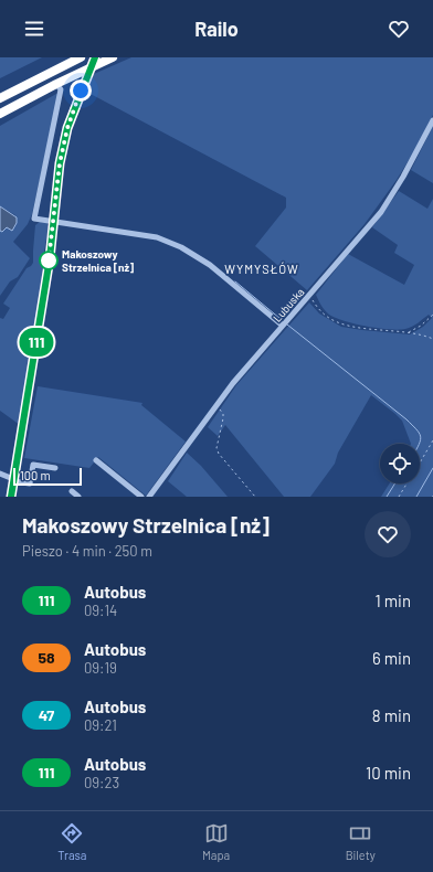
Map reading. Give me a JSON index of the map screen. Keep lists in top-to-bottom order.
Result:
{
  "streets": {
    "street": ["Lubuska"]
  },
  "districts": ["WYMYSŁÓW"],
  "places": ["Makoszowy Strzelnica [nż]"],
  "lines": ["bus line 111"],
  "scale_bar": "100 m",
  "page": {
    "header": "Railo",
    "on_map": "111",
    "scale": "100 m",
    "heading": ["Makoszowy Strzelnica [nż]", "Pieszo · 4 min · 250 m"],
    "list": [
      {
        "mark": "111",
        "name": "Autobus",
        "note": "09:14",
        "value": "1 min"
      },
      {
        "mark": "58",
        "name": "Autobus",
        "note": "09:19",
        "value": "6 min"
      },
      {
        "mark": "47",
        "name": "Autobus",
        "note": "09:21",
        "value": "8 min"
      },
      {
        "mark": "111",
        "name": "Autobus",
        "note": "09:23",
        "value": "10 min"
      }
    ],
    "tabs": ["Trasa", "Mapa", "Bilety"]
  }
}
